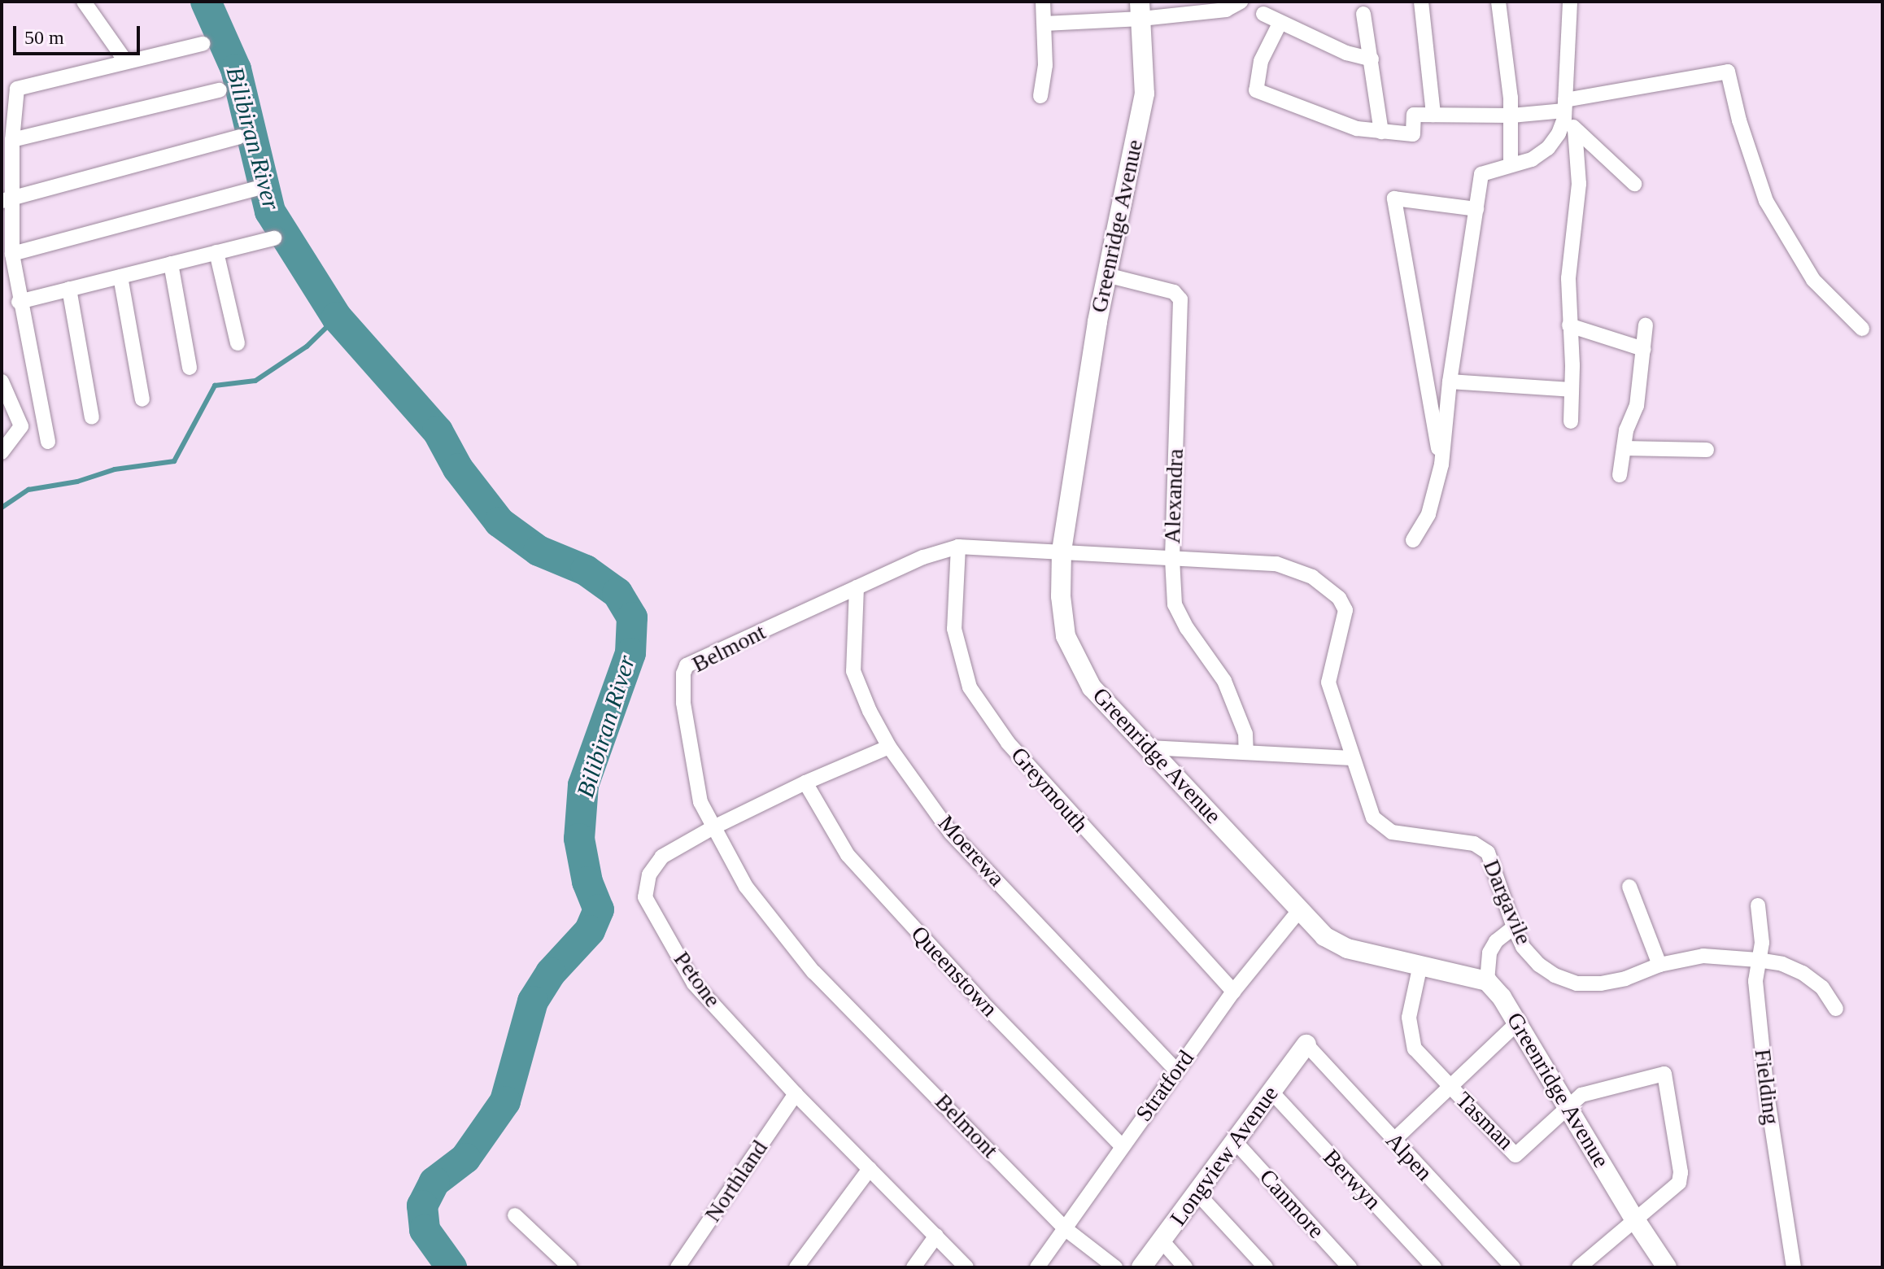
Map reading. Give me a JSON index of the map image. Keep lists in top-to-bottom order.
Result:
{
  "streets": {
    "street": [
      "Greenridge Avenue",
      "Alexandra",
      "Belmont",
      "Greymouth",
      "Moerewa",
      "Dargavile",
      "Queenstown",
      "Petone",
      "Stratford",
      "Fielding",
      "Tasman",
      "Longview Avenue",
      "Alpen",
      "Berwyn",
      "Northland",
      "Canmore"
    ]
  },
  "crossings": [
    ["Greenridge Avenue", "Alexandra"],
    ["Greenridge Avenue", "Belmont"],
    ["Greenridge Avenue", "Stratford"],
    ["Greenridge Avenue", "Tasman"],
    ["Alexandra", "Belmont"],
    ["Belmont", "Greymouth"],
    ["Belmont", "Moerewa"],
    ["Belmont", "Dargavile"],
    ["Belmont", "Petone"],
    ["Belmont", "Stratford"],
    ["Greymouth", "Stratford"],
    ["Moerewa", "Petone"],
    ["Moerewa", "Stratford"],
    ["Dargavile", "Fielding"],
    ["Queenstown", "Petone"],
    ["Queenstown", "Stratford"],
    ["Petone", "Northland"],
    ["Longview Avenue", "Alpen"],
    ["Longview Avenue", "Berwyn"],
    ["Longview Avenue", "Canmore"]
  ],
  "water": ["Bilibiran River"],
  "scale_bar": "50 m"
}
